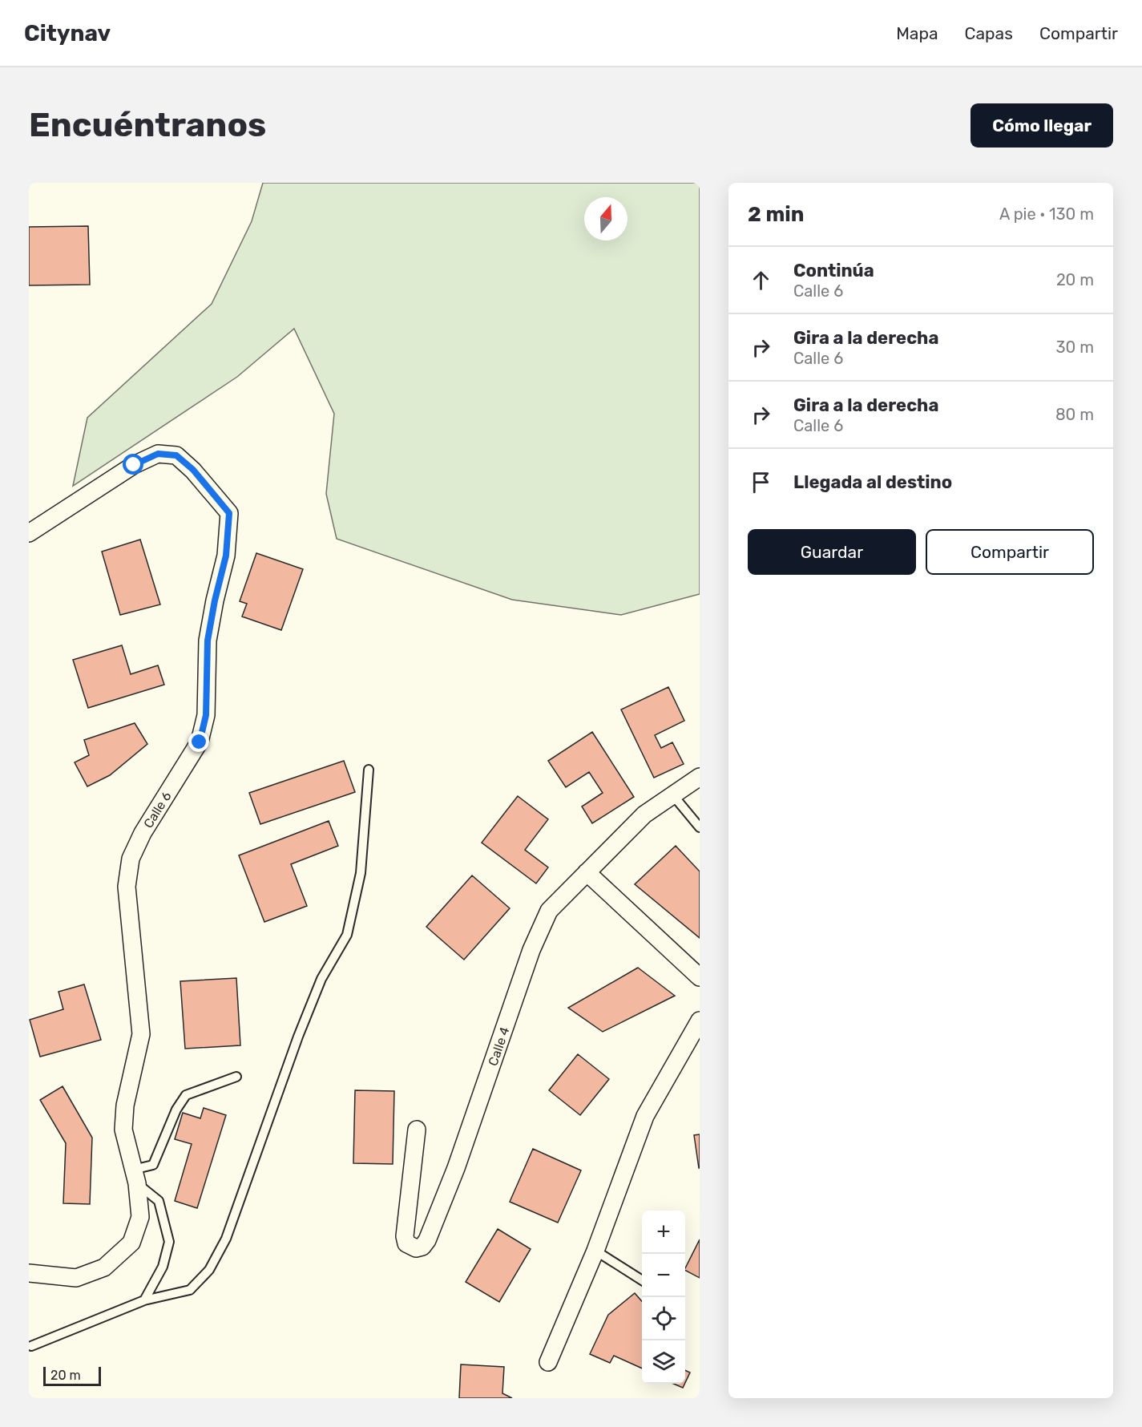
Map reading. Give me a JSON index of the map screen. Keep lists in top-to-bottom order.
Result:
{
  "streets": {
    "street": ["Calle 6", "Calle 4"]
  },
  "scale_bar": "20 m",
  "north": "top",
  "page": {
    "header": "Citynav",
    "nav": ["Mapa", "Capas", "Compartir"],
    "buttons": [
      "Cómo llegar",
      ["Guardar", "Compartir"]
    ],
    "title": "Encuéntranos",
    "heading": ["2 min", "A pie · 130 m"],
    "list": [
      ["Continúa", "Calle 6", "20 m"],
      ["Gira a la derecha", "Calle 6", "30 m"],
      ["Gira a la derecha", "Calle 6", "80 m"],
      "Llegada al destino"
    ],
    "map_buttons": ["+", "−"],
    "scale": "20 m"
  }
}
